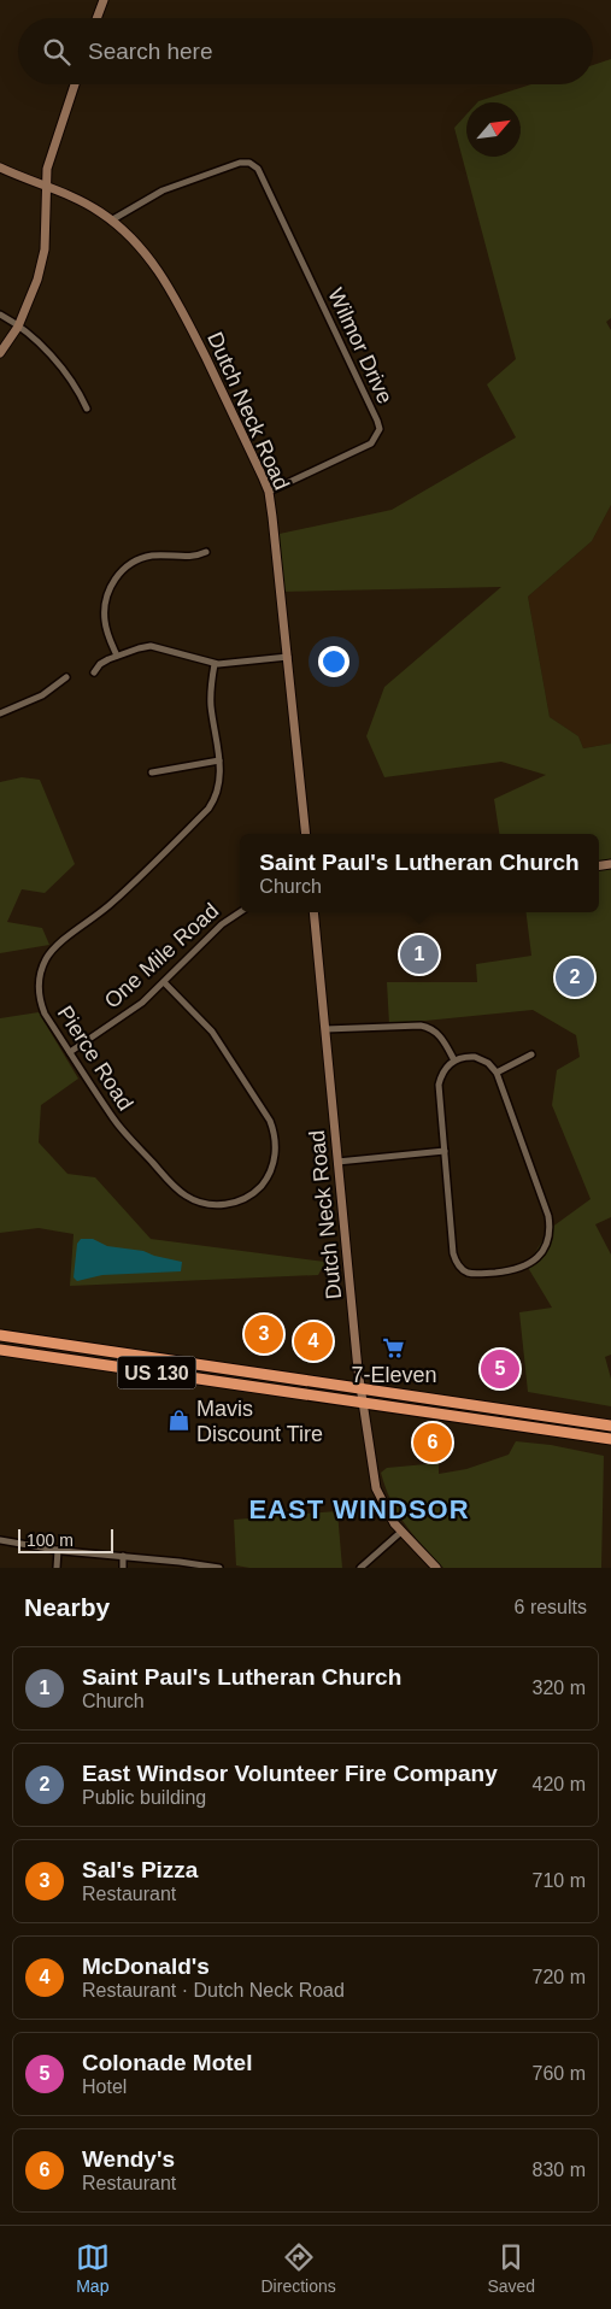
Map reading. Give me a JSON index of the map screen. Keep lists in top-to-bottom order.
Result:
{
  "streets": {
    "highway": ["US 130"],
    "street": [
      "Wilmor Drive",
      "Dutch Neck Road",
      "One Mile Road",
      "Pierce Road"
    ]
  },
  "crossings": [
    ["Wilmor Drive", "Dutch Neck Road"],
    ["Dutch Neck Road", "US 130"],
    ["One Mile Road", "Pierce Road"]
  ],
  "districts": ["EAST WINDSOR"],
  "places": {
    "supermarket": ["7-Eleven"],
    "shop": ["Mavis Discount Tire"]
  },
  "scale_bar": "100 m",
  "north": "top right",
  "page": {
    "search": "Search here",
    "popup": ["Saint Paul's Lutheran Church", "Church"],
    "pins": [
      "1",
      "2",
      "3",
      "4",
      "5",
      "6"
    ],
    "scale": "100 m",
    "heading": ["Nearby", "6 results"],
    "list": [
      {
        "mark": "1",
        "name": "Saint Paul's Lutheran Church",
        "note": "Church",
        "value": "320 m"
      },
      {
        "mark": "2",
        "name": "East Windsor Volunteer Fire Company",
        "note": "Public building",
        "value": "420 m"
      },
      {
        "mark": "3",
        "name": "Sal's Pizza",
        "note": "Restaurant",
        "value": "710 m"
      },
      {
        "mark": "4",
        "name": "McDonald's",
        "note": "Restaurant · Dutch Neck Road",
        "value": "720 m"
      },
      {
        "mark": "5",
        "name": "Colonade Motel",
        "note": "Hotel",
        "value": "760 m"
      },
      {
        "mark": "6",
        "name": "Wendy's",
        "note": "Restaurant",
        "value": "830 m"
      }
    ],
    "nav": ["Map", "Directions", "Saved"]
  }
}
